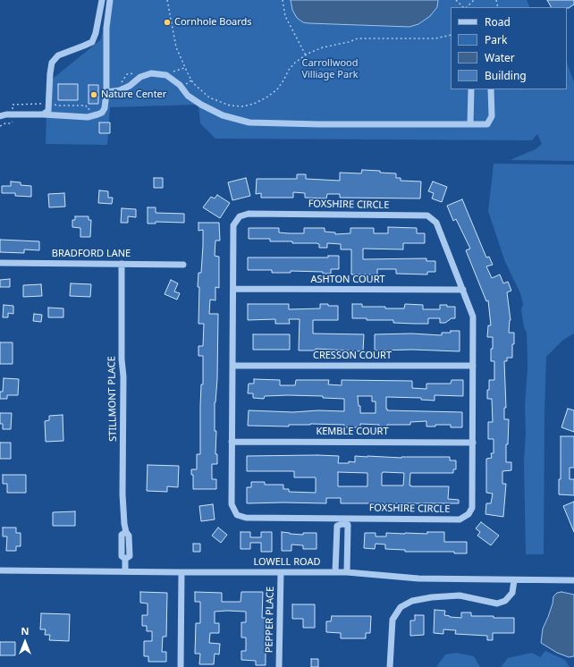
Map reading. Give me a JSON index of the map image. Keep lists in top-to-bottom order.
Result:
{
  "streets": {
    "street": [
      "FOXSHIRE CIRCLE",
      "BRADFORD LANE",
      "ASHTON COURT",
      "CRESSON COURT",
      "STILLMONT PLACE",
      "KEMBLE COURT",
      "LOWELL ROAD",
      "PEPPER PLACE"
    ]
  },
  "crossings": [
    ["FOXSHIRE CIRCLE", "ASHTON COURT"],
    ["FOXSHIRE CIRCLE", "CRESSON COURT"],
    ["FOXSHIRE CIRCLE", "KEMBLE COURT"],
    ["BRADFORD LANE", "STILLMONT PLACE"],
    ["LOWELL ROAD", "PEPPER PLACE"]
  ],
  "parks": ["Carrollwood Villiage Park"],
  "places": ["Cornhole Boards", "Nature Center"],
  "legend": [
    "Road",
    "Park",
    "Water",
    "Building"
  ],
  "north": "top"
}
